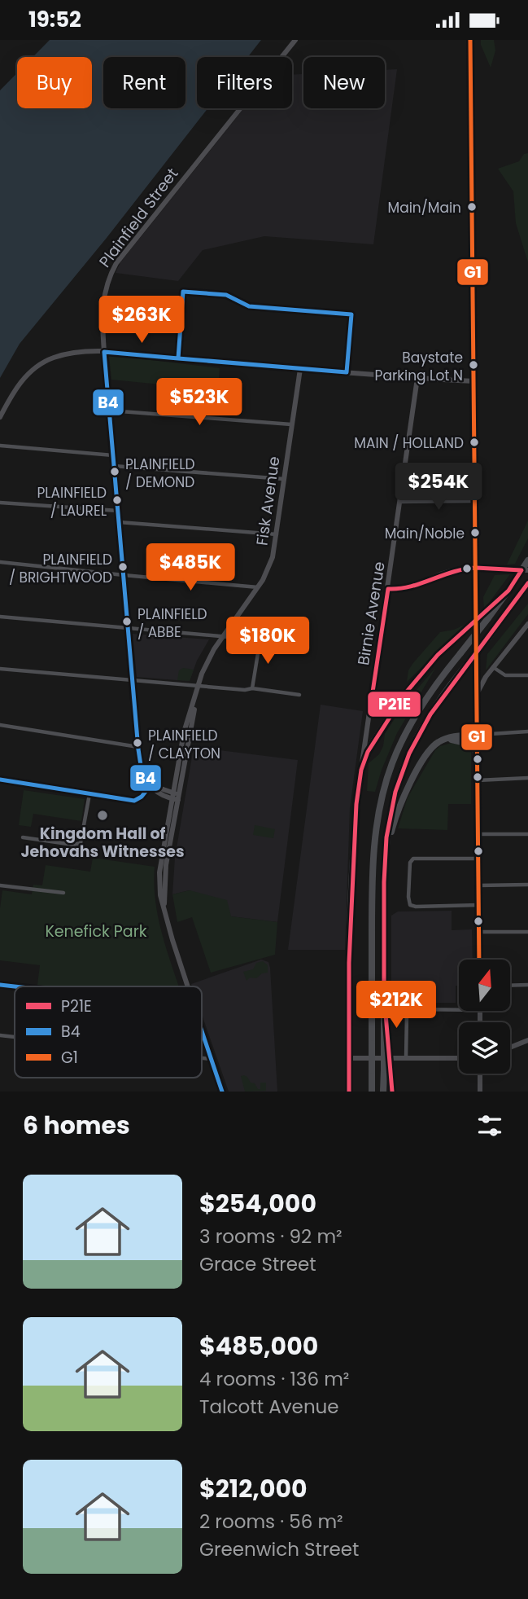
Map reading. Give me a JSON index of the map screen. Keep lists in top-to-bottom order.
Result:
{
  "streets": {
    "main road": ["Birnie Avenue"],
    "street": ["Plainfield Street", "Fisk Avenue"]
  },
  "parks": ["Kenefick Park"],
  "places": [
    "Main/Main",
    "Baystate Parking Lot N",
    "MAIN / HOLLAND",
    "PLAINFIELD / DEMOND",
    "PLAINFIELD / LAUREL",
    "Main/Noble",
    "PLAINFIELD / BRIGHTWOOD",
    "PLAINFIELD / ABBE",
    "PLAINFIELD / CLAYTON",
    "Kingdom Hall of Jehovahs Witnesses"
  ],
  "lines": ["transit line G1", "transit line B4", "transit line P21E"],
  "legend": ["P21E", "B4", "G1"],
  "north": "top",
  "page": {
    "status": "19:52",
    "chip": [
      "Buy",
      "Rent",
      "Filters",
      "New"
    ],
    "price": [
      "$263K",
      "$523K",
      "$254K",
      "$485K",
      "$180K",
      "$212K"
    ],
    "heading": "6 homes",
    "list": [
      {
        "name": "$254,000",
        "note": "3 rooms · 92 m² · Grace Street"
      },
      {
        "name": "$485,000",
        "note": "4 rooms · 136 m² · Talcott Avenue"
      },
      {
        "name": "$212,000",
        "note": "2 rooms · 56 m² · Greenwich Street"
      }
    ]
  }
}
